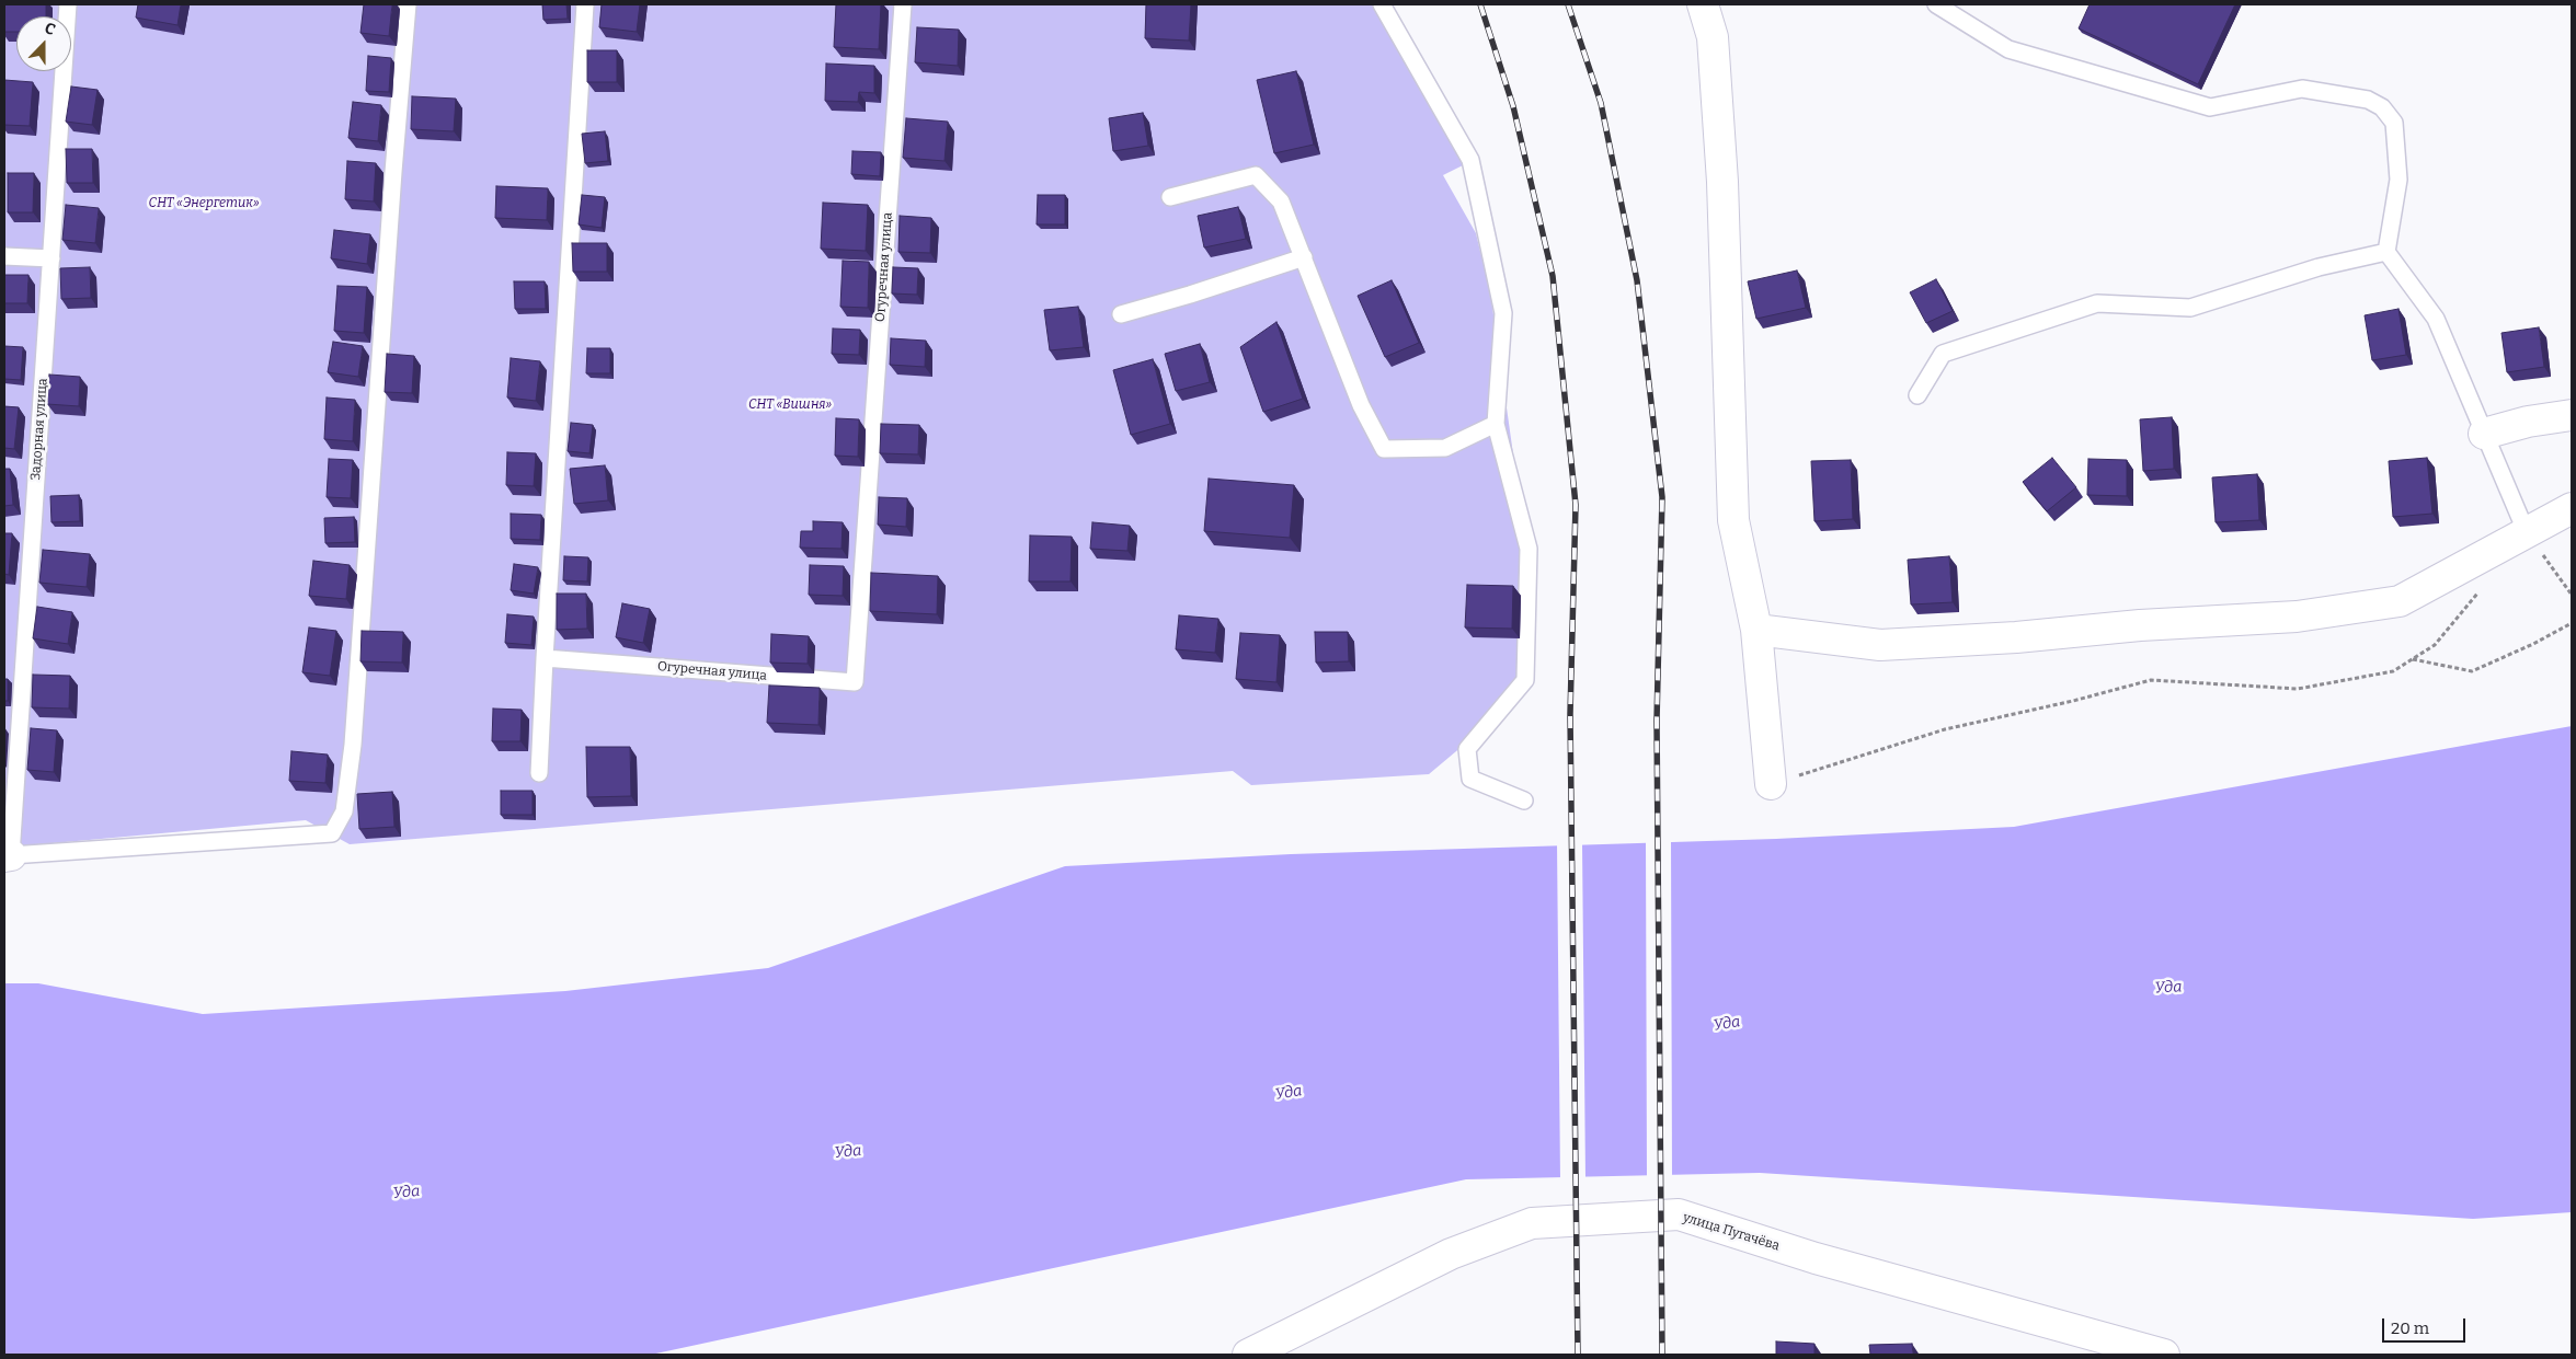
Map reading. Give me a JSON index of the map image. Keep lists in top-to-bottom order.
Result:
{
  "streets": {
    "street": ["улица Пугачёва"],
    "lane": ["Огуречная улица", "Задорная улица"]
  },
  "water": ["Уда"],
  "parks": ["СНТ «Энергетик»", "СНТ «Вишня»"],
  "scale_bar": "20 m",
  "north": "top"
}
